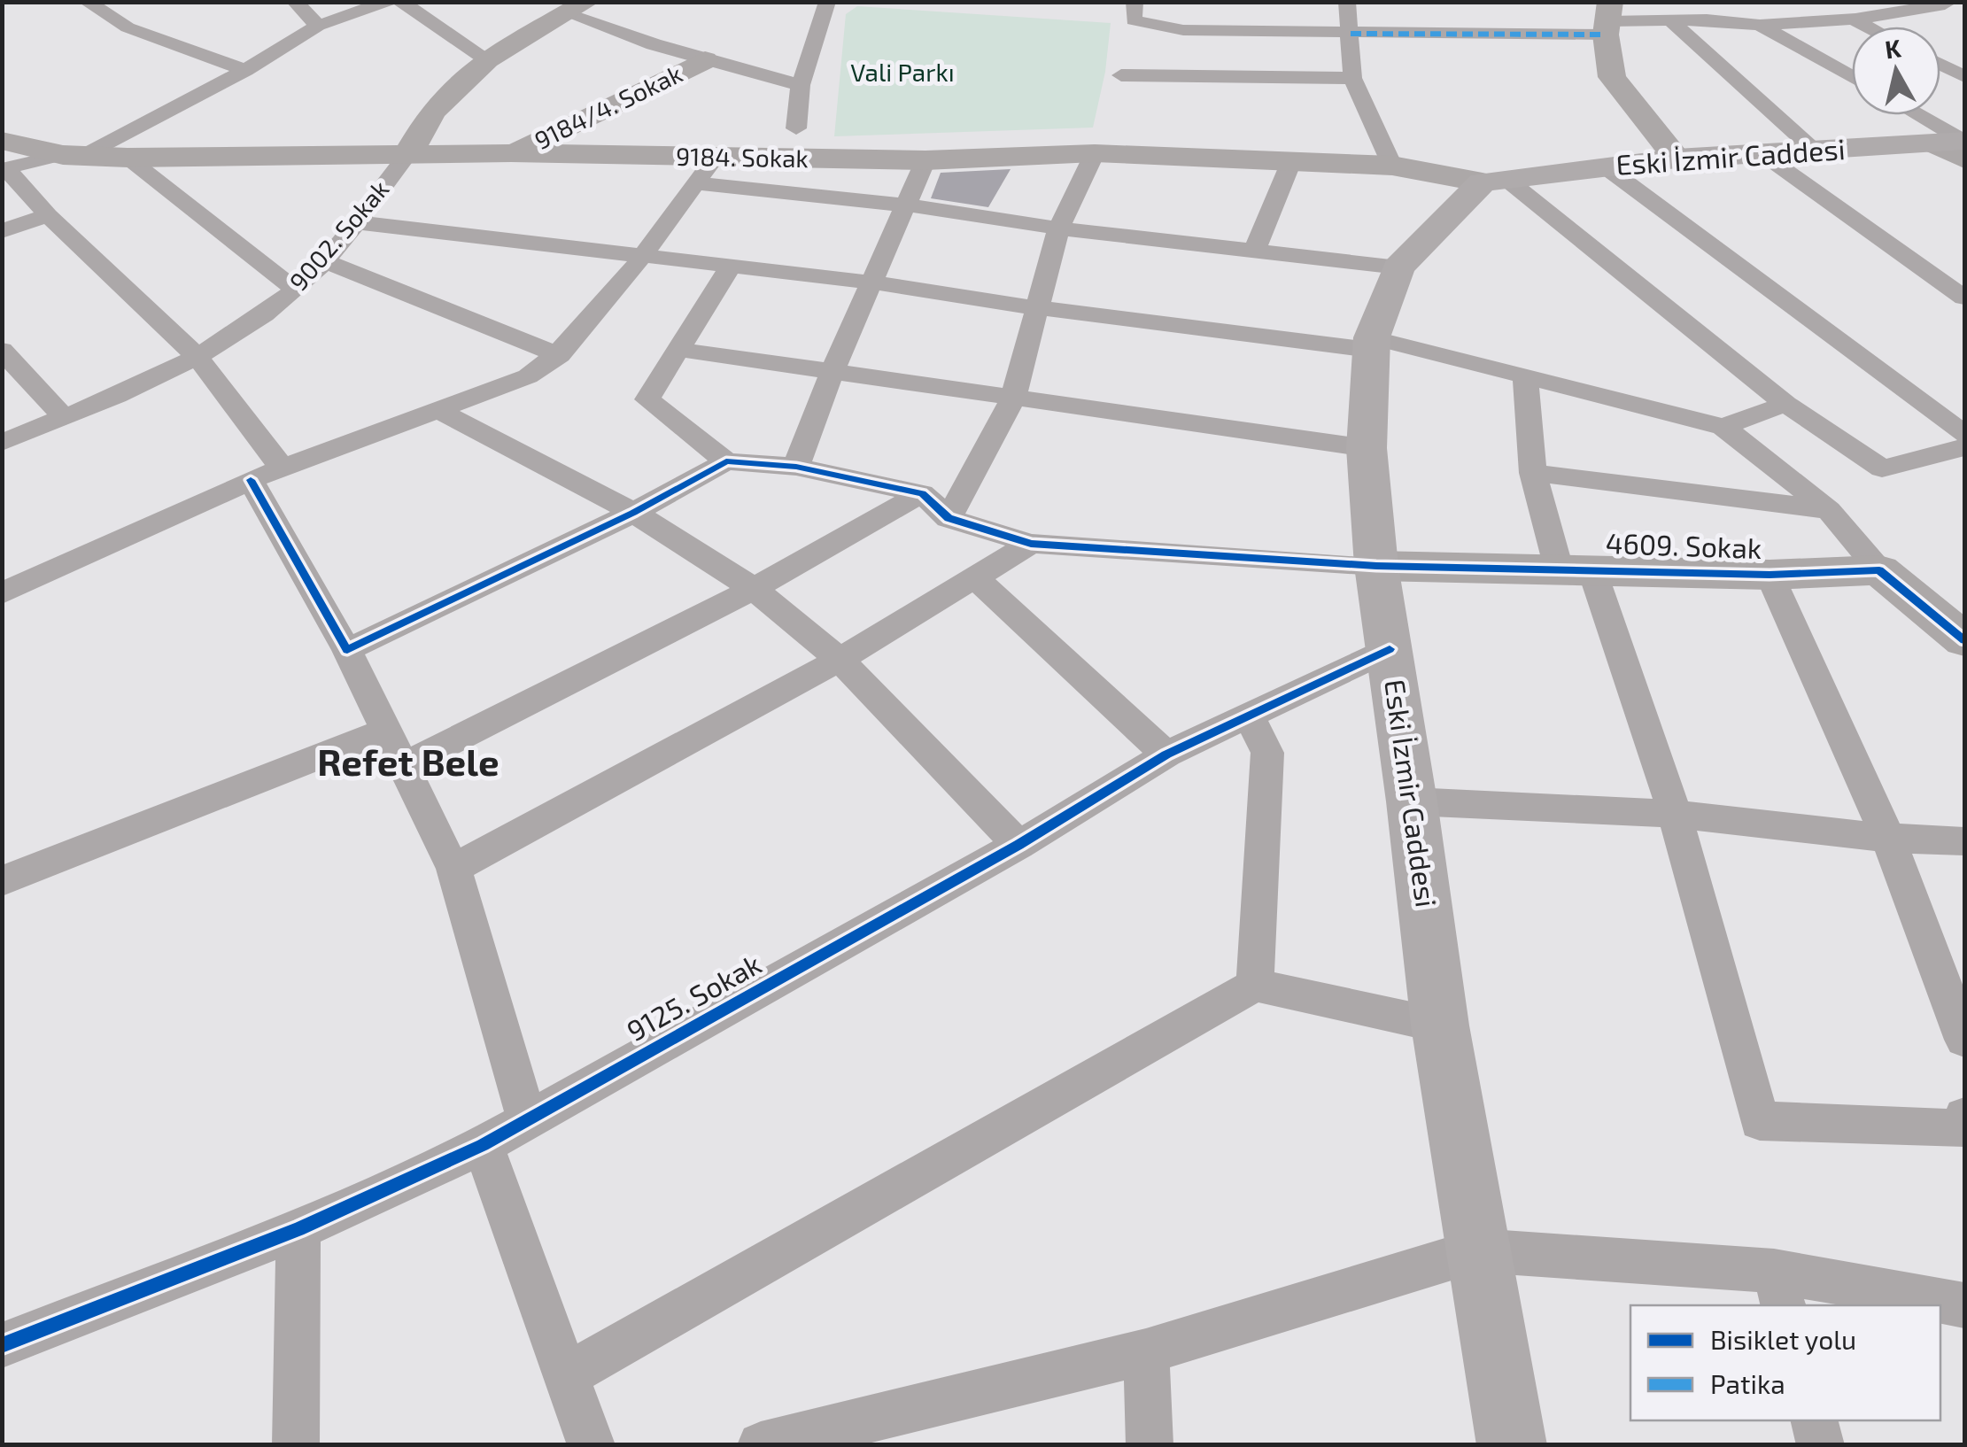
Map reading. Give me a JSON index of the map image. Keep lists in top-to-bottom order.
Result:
{
  "streets": {
    "main road": ["Eski İzmir Caddesi"],
    "street": [
      "9184/4. Sokak",
      "9184. Sokak",
      "9002. Sokak",
      "4609. Sokak",
      "9125. Sokak"
    ]
  },
  "crossings": [
    ["9184/4. Sokak", "9184. Sokak"],
    ["9184. Sokak", "Eski İzmir Caddesi"],
    ["9184. Sokak", "9002. Sokak"],
    ["Eski İzmir Caddesi", "4609. Sokak"],
    ["Eski İzmir Caddesi", "9125. Sokak"]
  ],
  "districts": ["Refet Bele"],
  "parks": ["Vali Parkı"],
  "legend": ["Bisiklet yolu", "Patika"],
  "north": "top"
}
